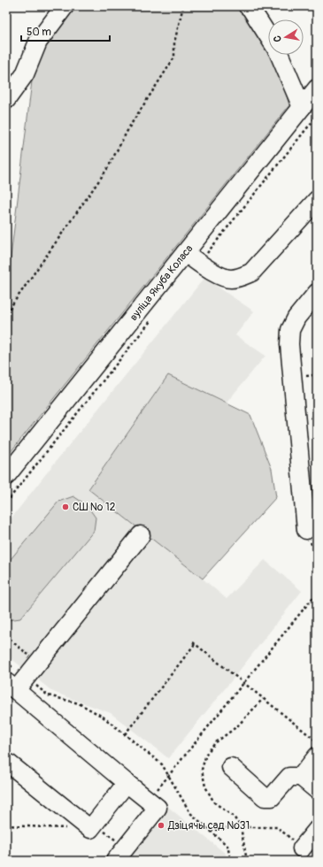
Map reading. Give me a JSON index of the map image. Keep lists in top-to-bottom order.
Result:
{
  "streets": {
    "street": ["вуліца Якуба Коласа"]
  },
  "places": ["СШ № 12", "Дзіцячы сад №31"],
  "scale_bar": "50 m",
  "north": "left"
}
